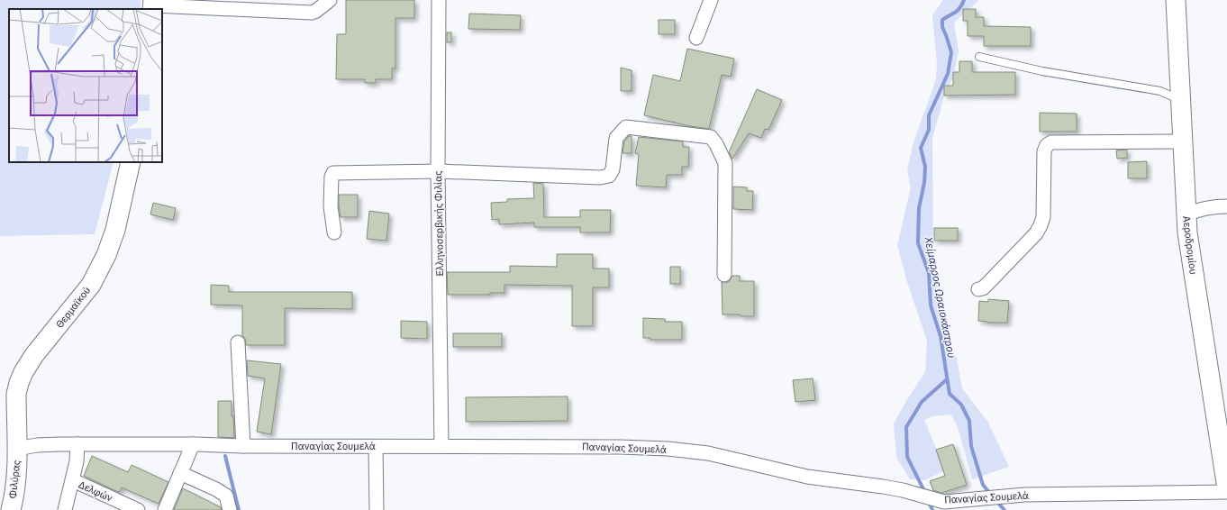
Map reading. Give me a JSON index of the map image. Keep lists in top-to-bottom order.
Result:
{
  "streets": {
    "street": [
      "Ελληνοσερβικής Φιλίας",
      "Αεροδρομίου",
      "Θερμαϊκού",
      "Παναγίας Σουμελά",
      "Φιλύρας",
      "Δελφών"
    ]
  },
  "crossings": [
    ["Ελληνοσερβικής Φιλίας", "Παναγίας Σουμελά"],
    ["Θερμαϊκού", "Παναγίας Σουμελά"],
    ["Θερμαϊκού", "Φιλύρας"],
    ["Παναγίας Σουμελά", "Φιλύρας"]
  ],
  "water": ["Χείμαρρος Ωραιοκάστρου"]
}
